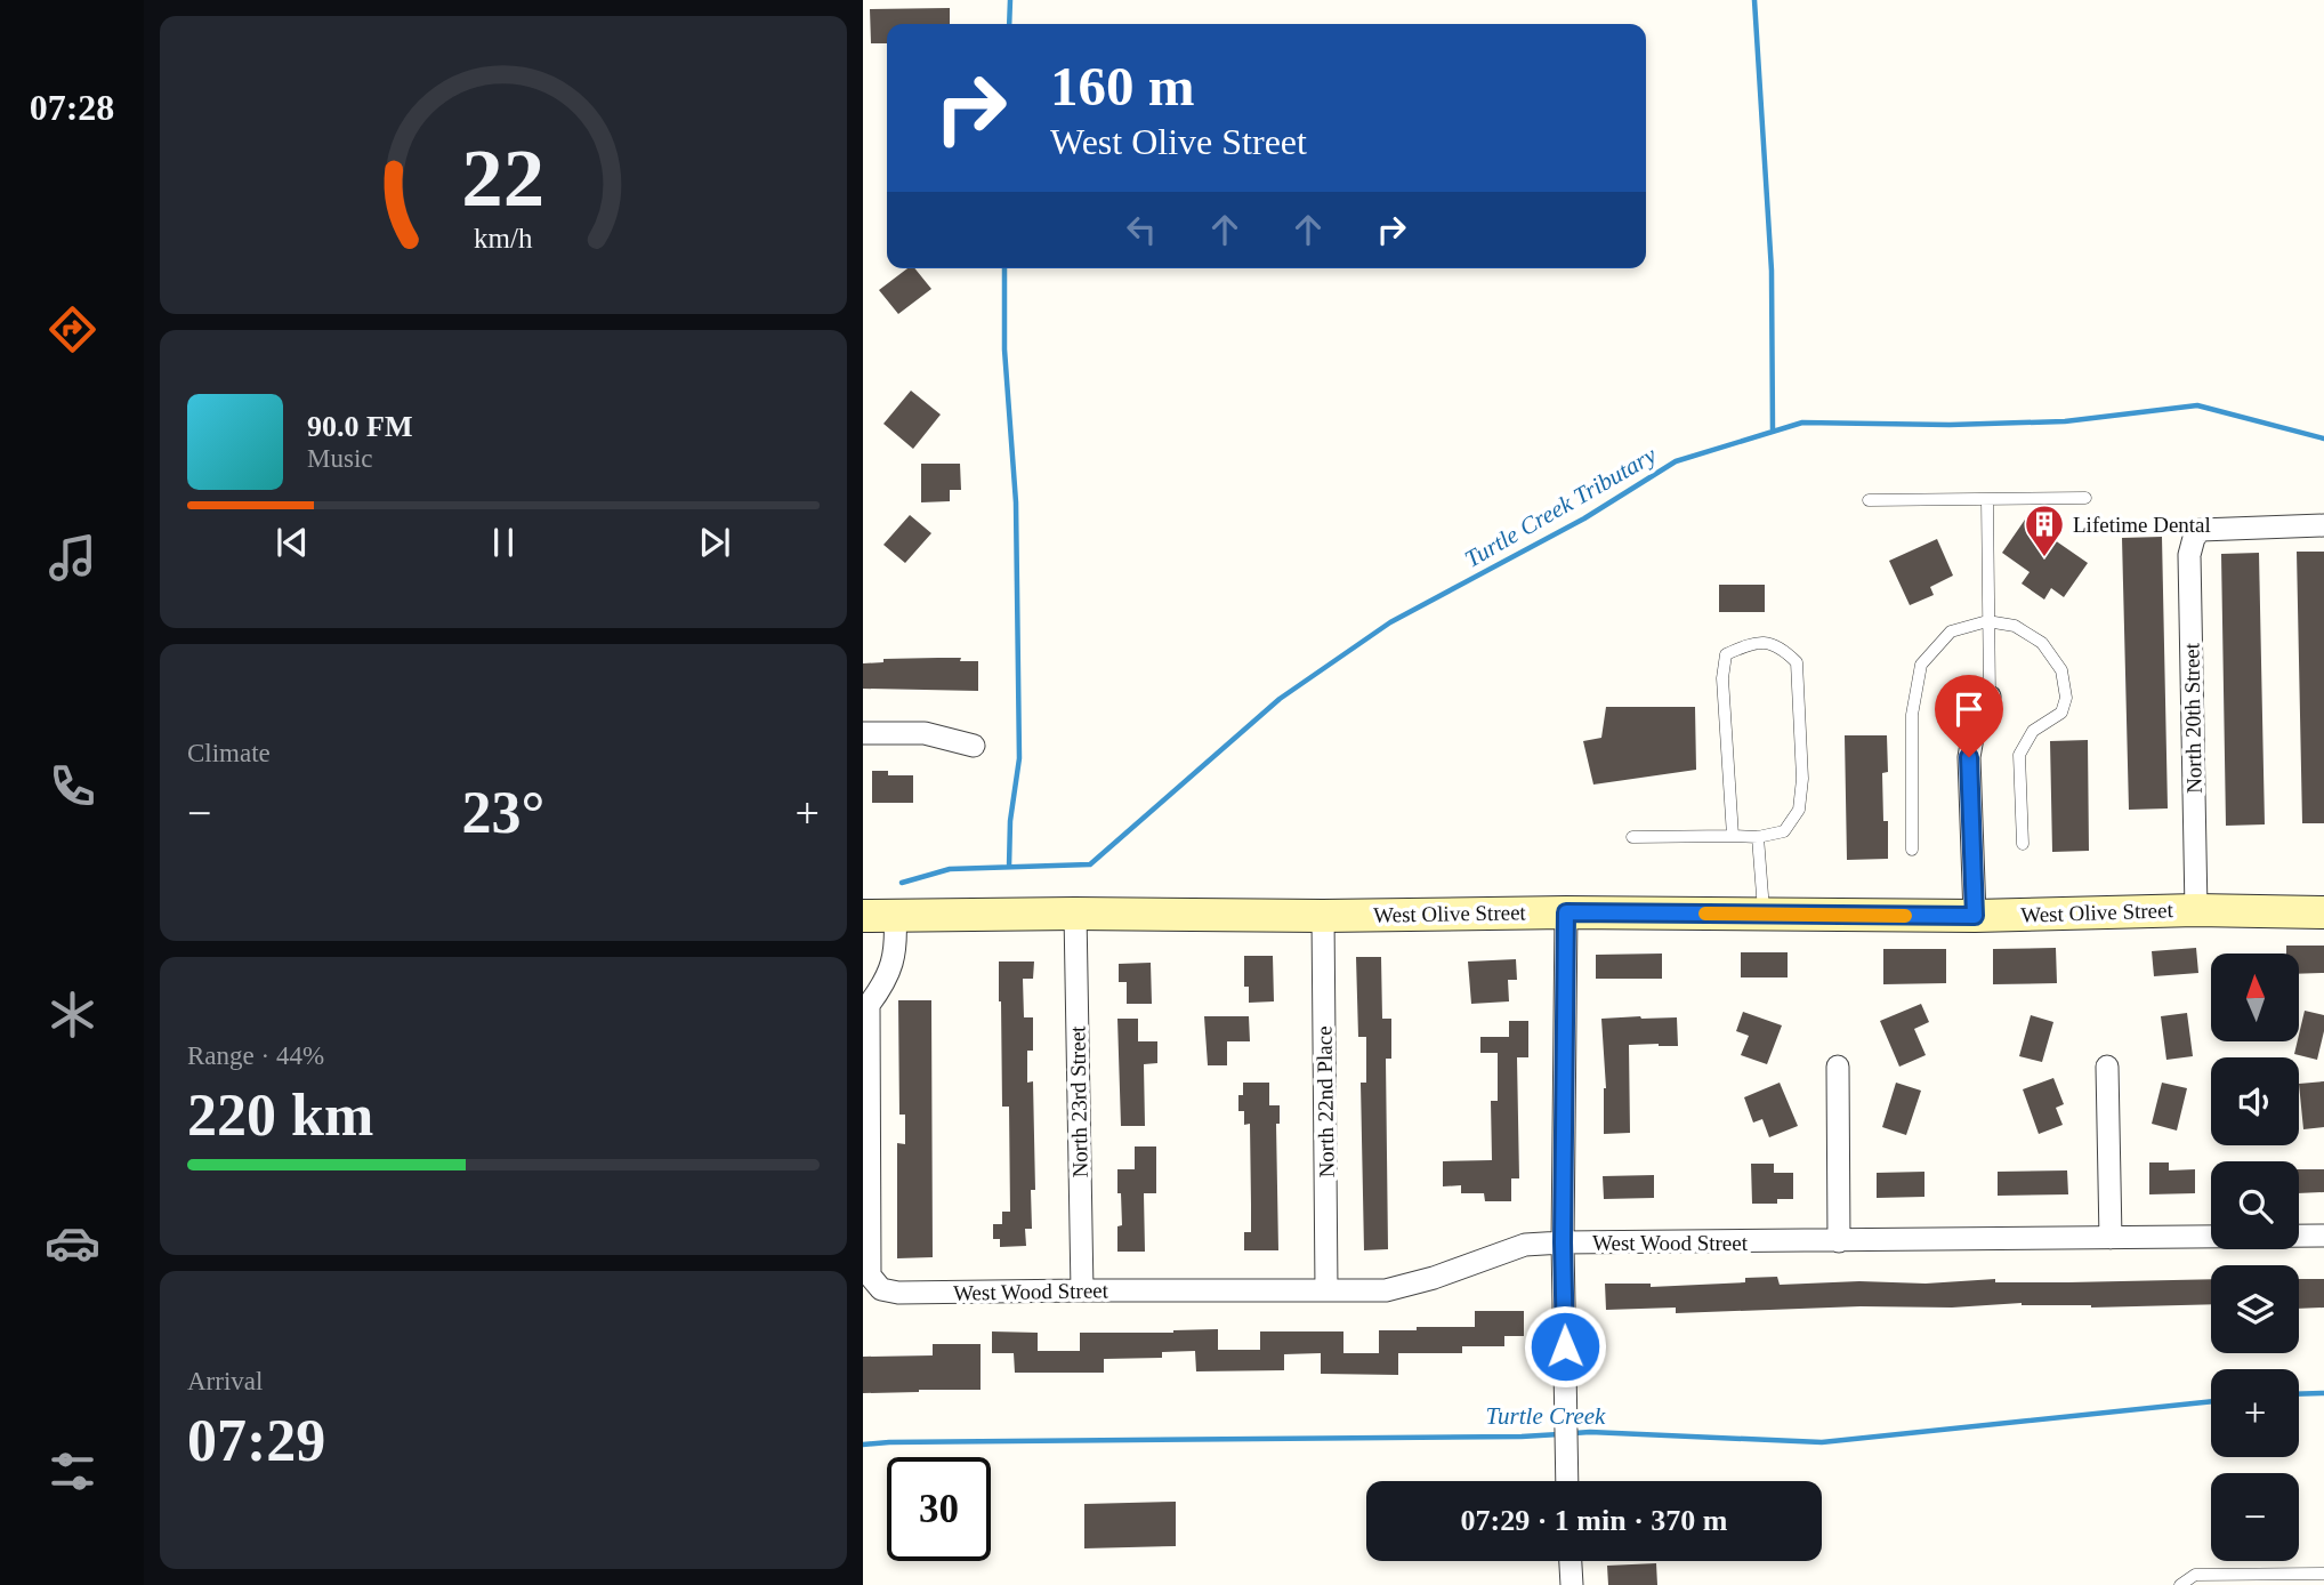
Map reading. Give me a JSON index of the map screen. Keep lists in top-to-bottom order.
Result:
{
  "streets": {
    "main road": ["West Olive Street"],
    "street": [
      "North 20th Street",
      "North 23rd Street",
      "North 22nd Place",
      "West Wood Street"
    ]
  },
  "crossings": [
    ["North 20th Street", "West Olive Street"],
    ["West Olive Street", "North 23rd Street"],
    ["West Olive Street", "North 22nd Place"],
    ["West Olive Street", "West Wood Street"],
    ["North 23rd Street", "West Wood Street"],
    ["North 22nd Place", "West Wood Street"]
  ],
  "water": ["Turtle Creek Tributary", "Turtle Creek"],
  "places": {
    "building": ["Lifetime Dental"]
  },
  "north": "top",
  "page": {
    "tabs": "07:28",
    "turn": ["160 m", "West Olive Street"],
    "song": ["90.0 FM", "Music"],
    "tile": [
      "Climate",
      ["Range · 44%", "220 km"],
      ["Arrival", "07:29"]
    ],
    "heat": ["−", "23°", "+"],
    "map_buttons": ["+", "−"],
    "limit": "30",
    "trip": "07:29 · 1 min · 370 m",
    "gauge": ["22", "km/h"]
  }
}
